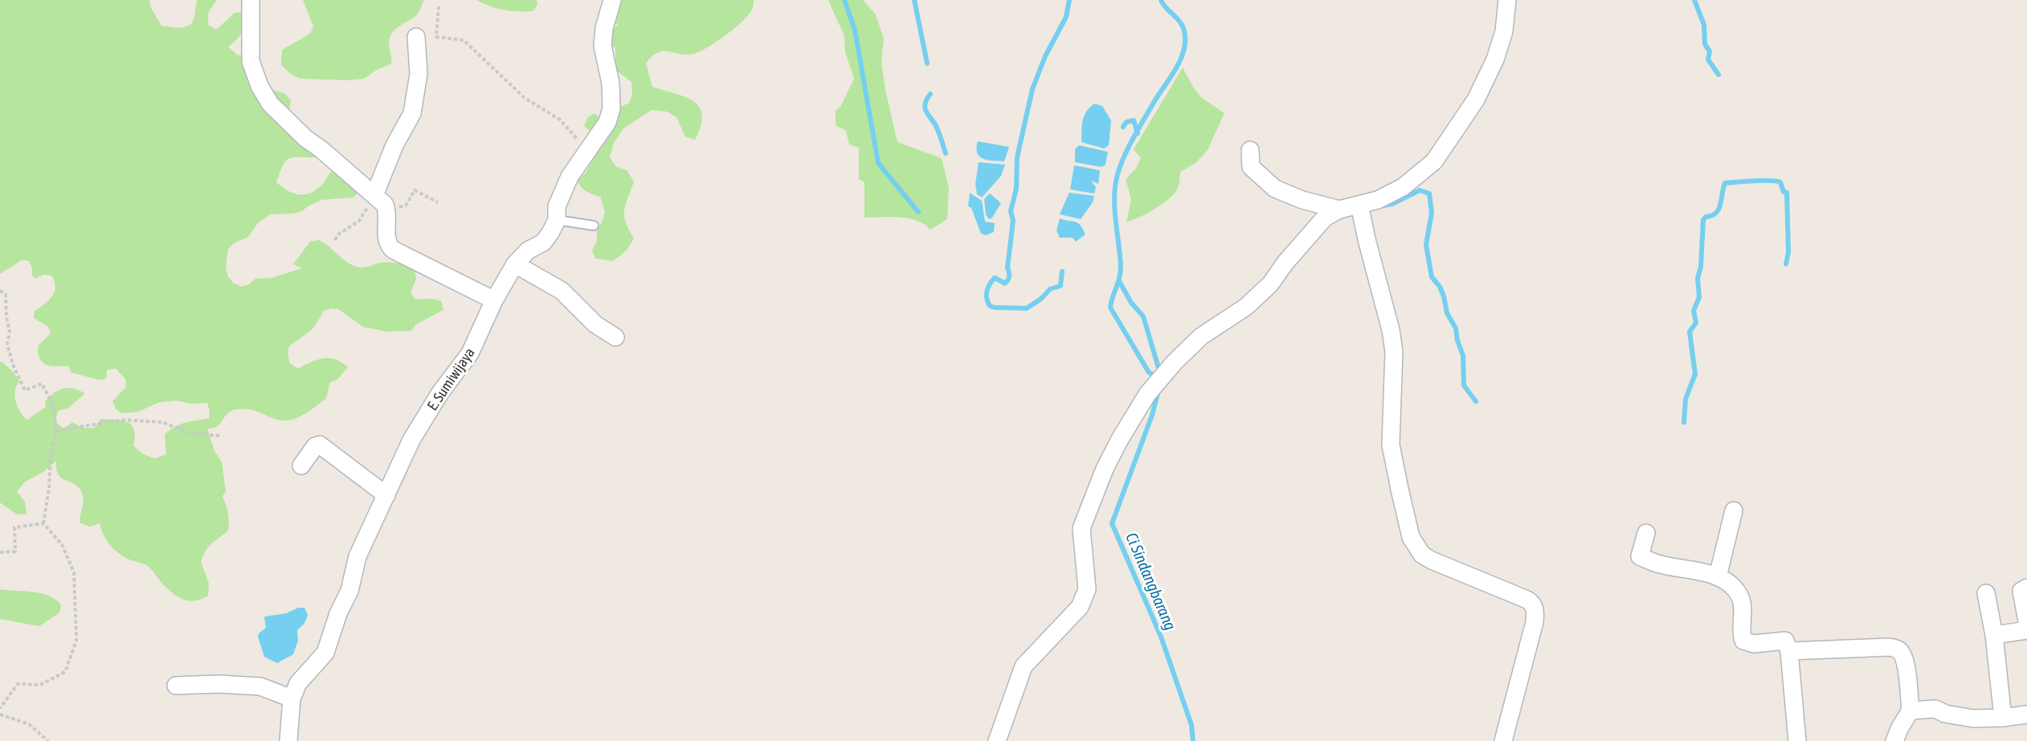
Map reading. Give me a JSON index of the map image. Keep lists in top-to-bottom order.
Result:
{
  "streets": {
    "street": ["E. Sumiwijaya"]
  },
  "water": ["Ci Sindangbarang"]
}
